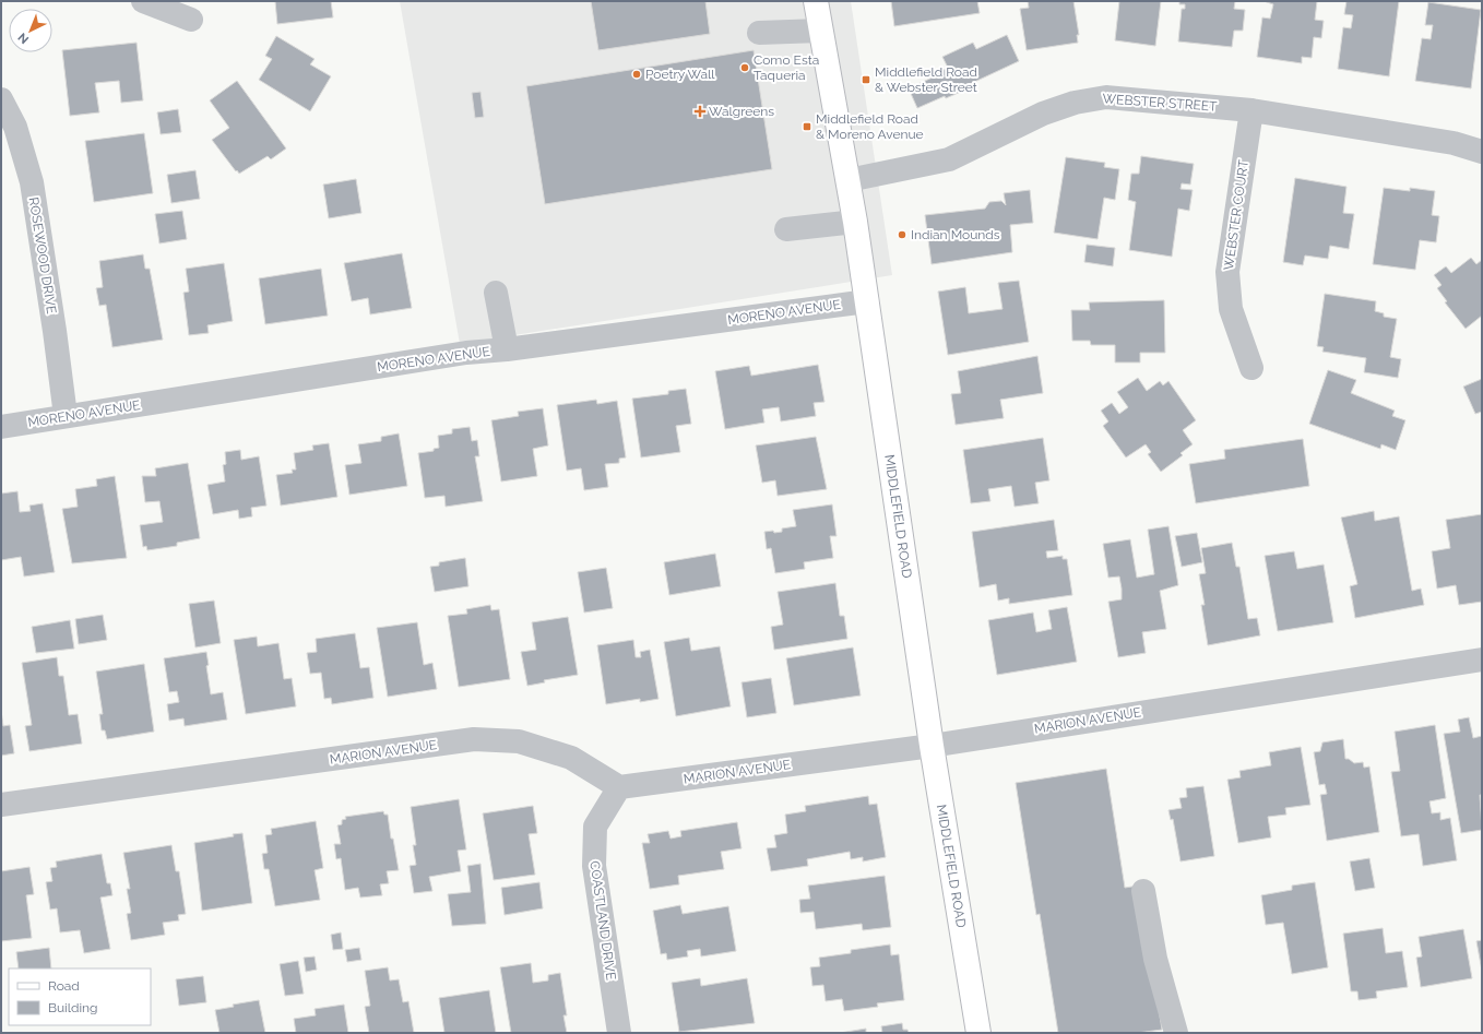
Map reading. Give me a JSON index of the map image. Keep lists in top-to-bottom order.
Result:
{
  "streets": {
    "main road": ["MIDDLEFIELD ROAD"],
    "street": [
      "WEBSTER STREET",
      "WEBSTER COURT",
      "ROSEWOOD DRIVE",
      "MORENO AVENUE",
      "MARION AVENUE",
      "COASTLAND DRIVE"
    ]
  },
  "crossings": [
    ["WEBSTER STREET", "WEBSTER COURT"],
    ["WEBSTER STREET", "MIDDLEFIELD ROAD"],
    ["ROSEWOOD DRIVE", "MORENO AVENUE"],
    ["MORENO AVENUE", "MIDDLEFIELD ROAD"],
    ["MIDDLEFIELD ROAD", "MARION AVENUE"],
    ["MARION AVENUE", "COASTLAND DRIVE"]
  ],
  "places": {
    "other": ["Como Esta Taqueria", "Poetry Wall", "Indian Mounds"],
    "transit": ["Middlefield Road & Webster Street", "Middlefield Road & Moreno Avenue"],
    "health": ["Walgreens"]
  },
  "legend": ["Road", "Building"],
  "north": "bottom left"
}
